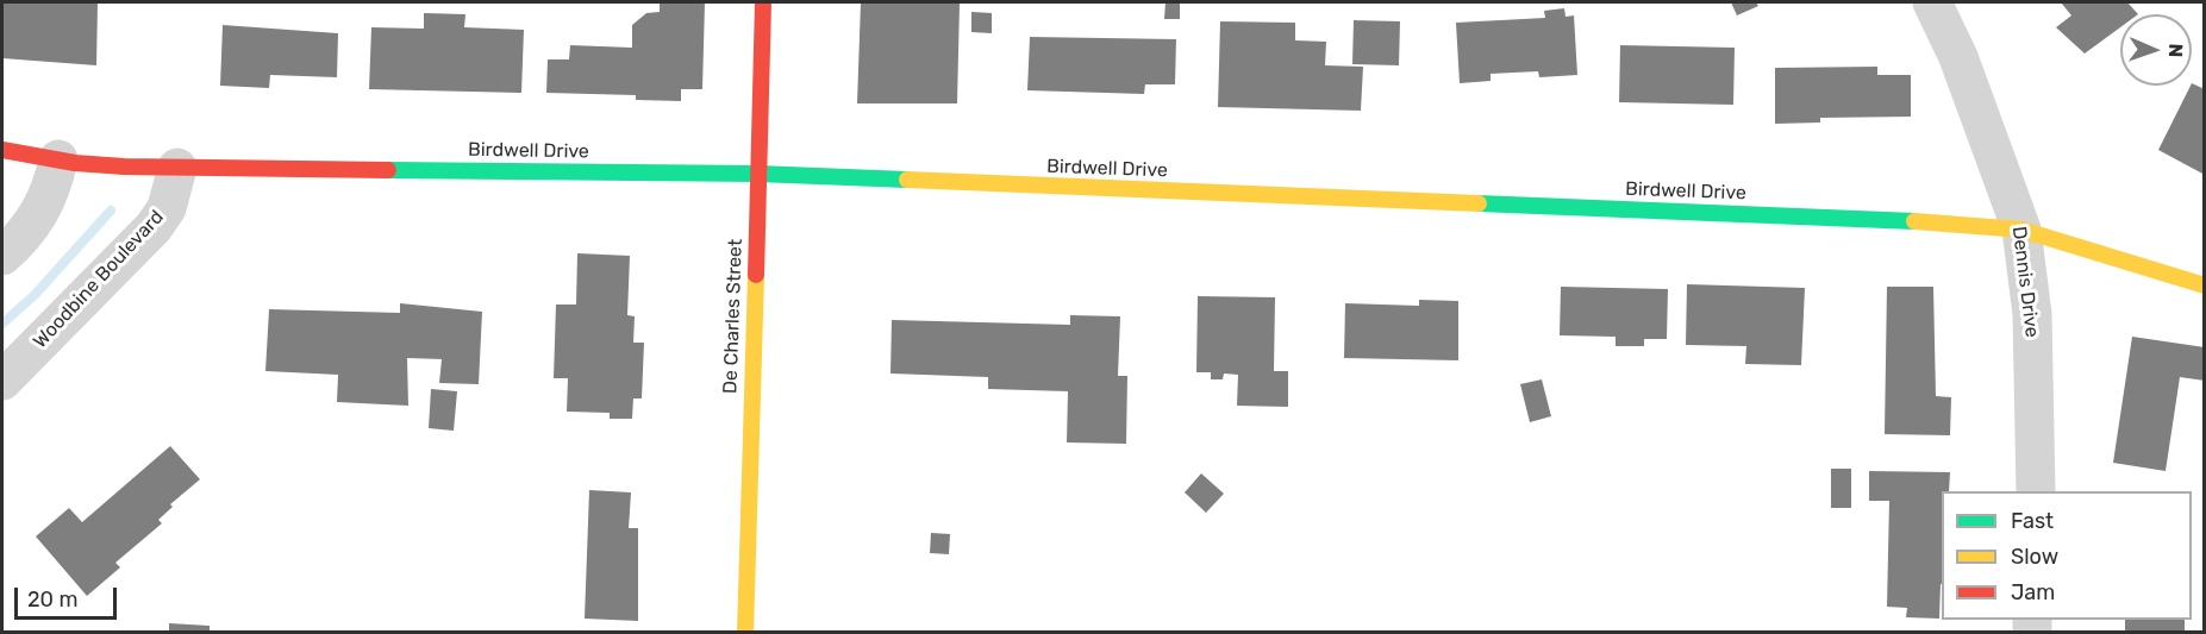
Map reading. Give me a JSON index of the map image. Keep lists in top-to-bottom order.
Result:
{
  "streets": {
    "street": [
      "Birdwell Drive",
      "Woodbine Boulevard",
      "Dennis Drive",
      "De Charles Street"
    ]
  },
  "crossings": [
    ["Birdwell Drive", "Woodbine Boulevard"],
    ["Birdwell Drive", "Dennis Drive"],
    ["Birdwell Drive", "De Charles Street"]
  ],
  "legend": ["Fast", "Slow", "Jam"],
  "scale_bar": "20 m",
  "north": "right"
}
